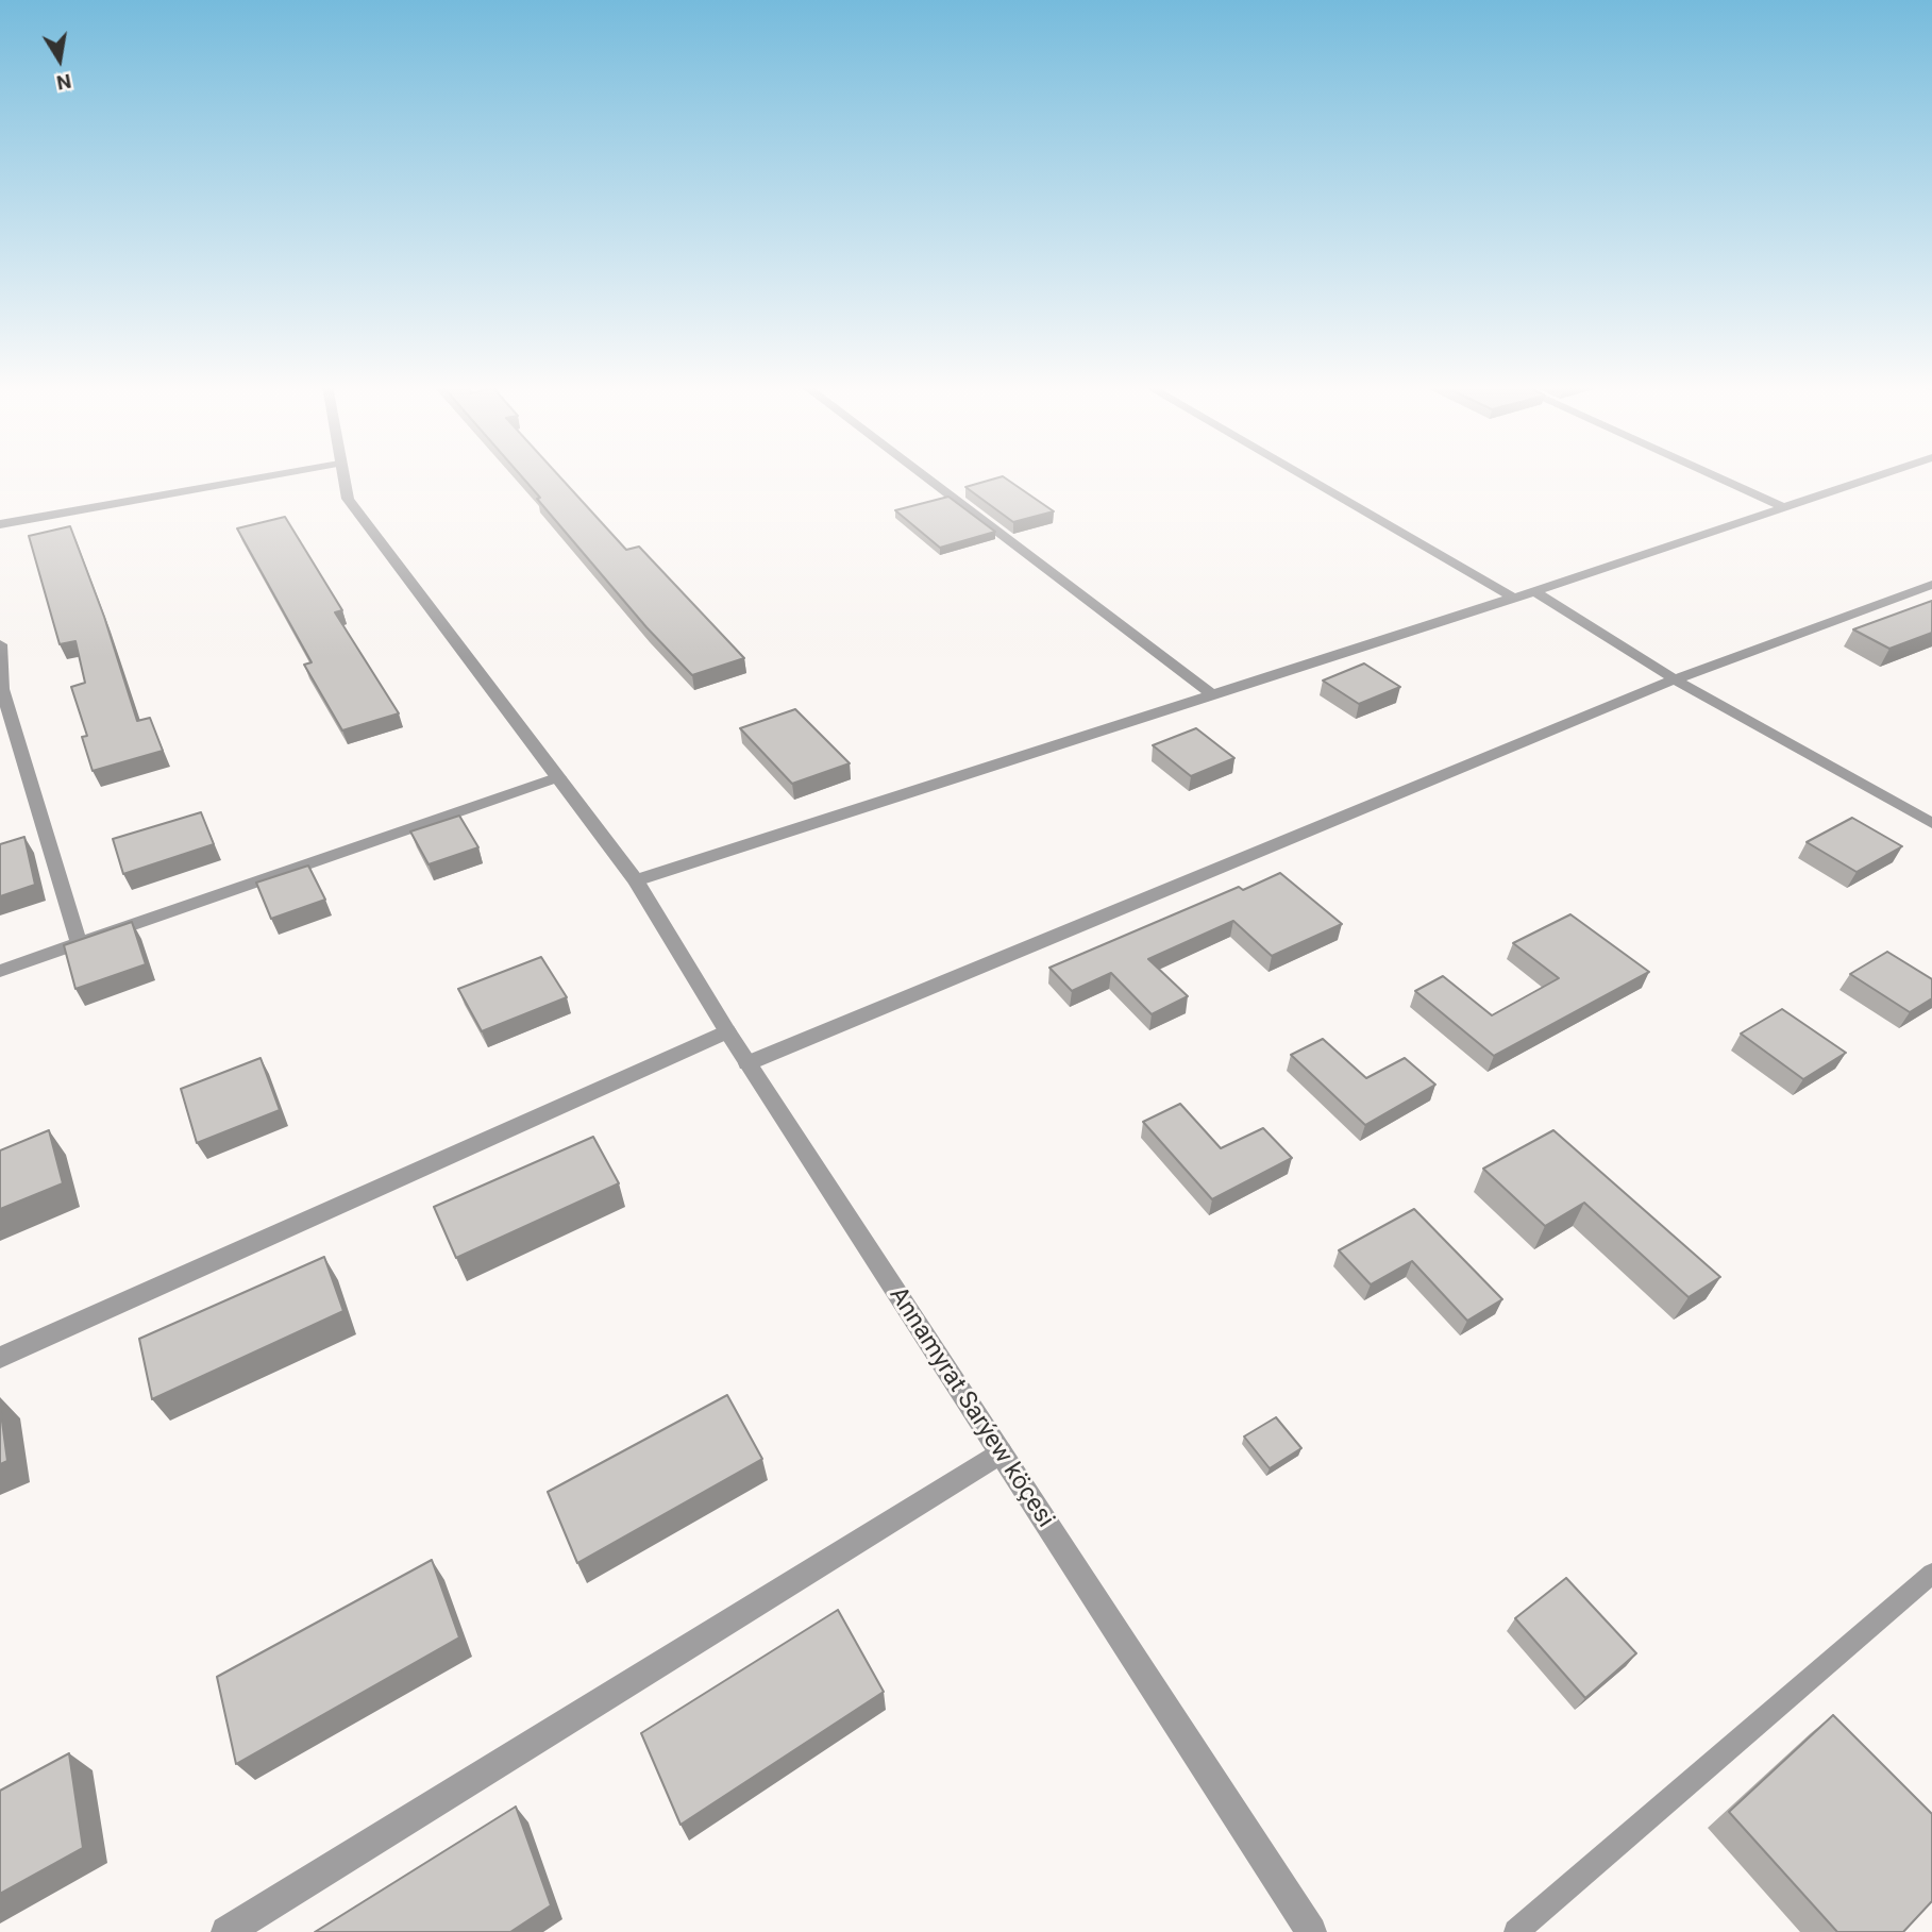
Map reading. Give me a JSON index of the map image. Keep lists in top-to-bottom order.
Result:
{
  "streets": {
    "street": ["Annamyrat Sarýew köçesi"]
  },
  "north": "bottom"
}
